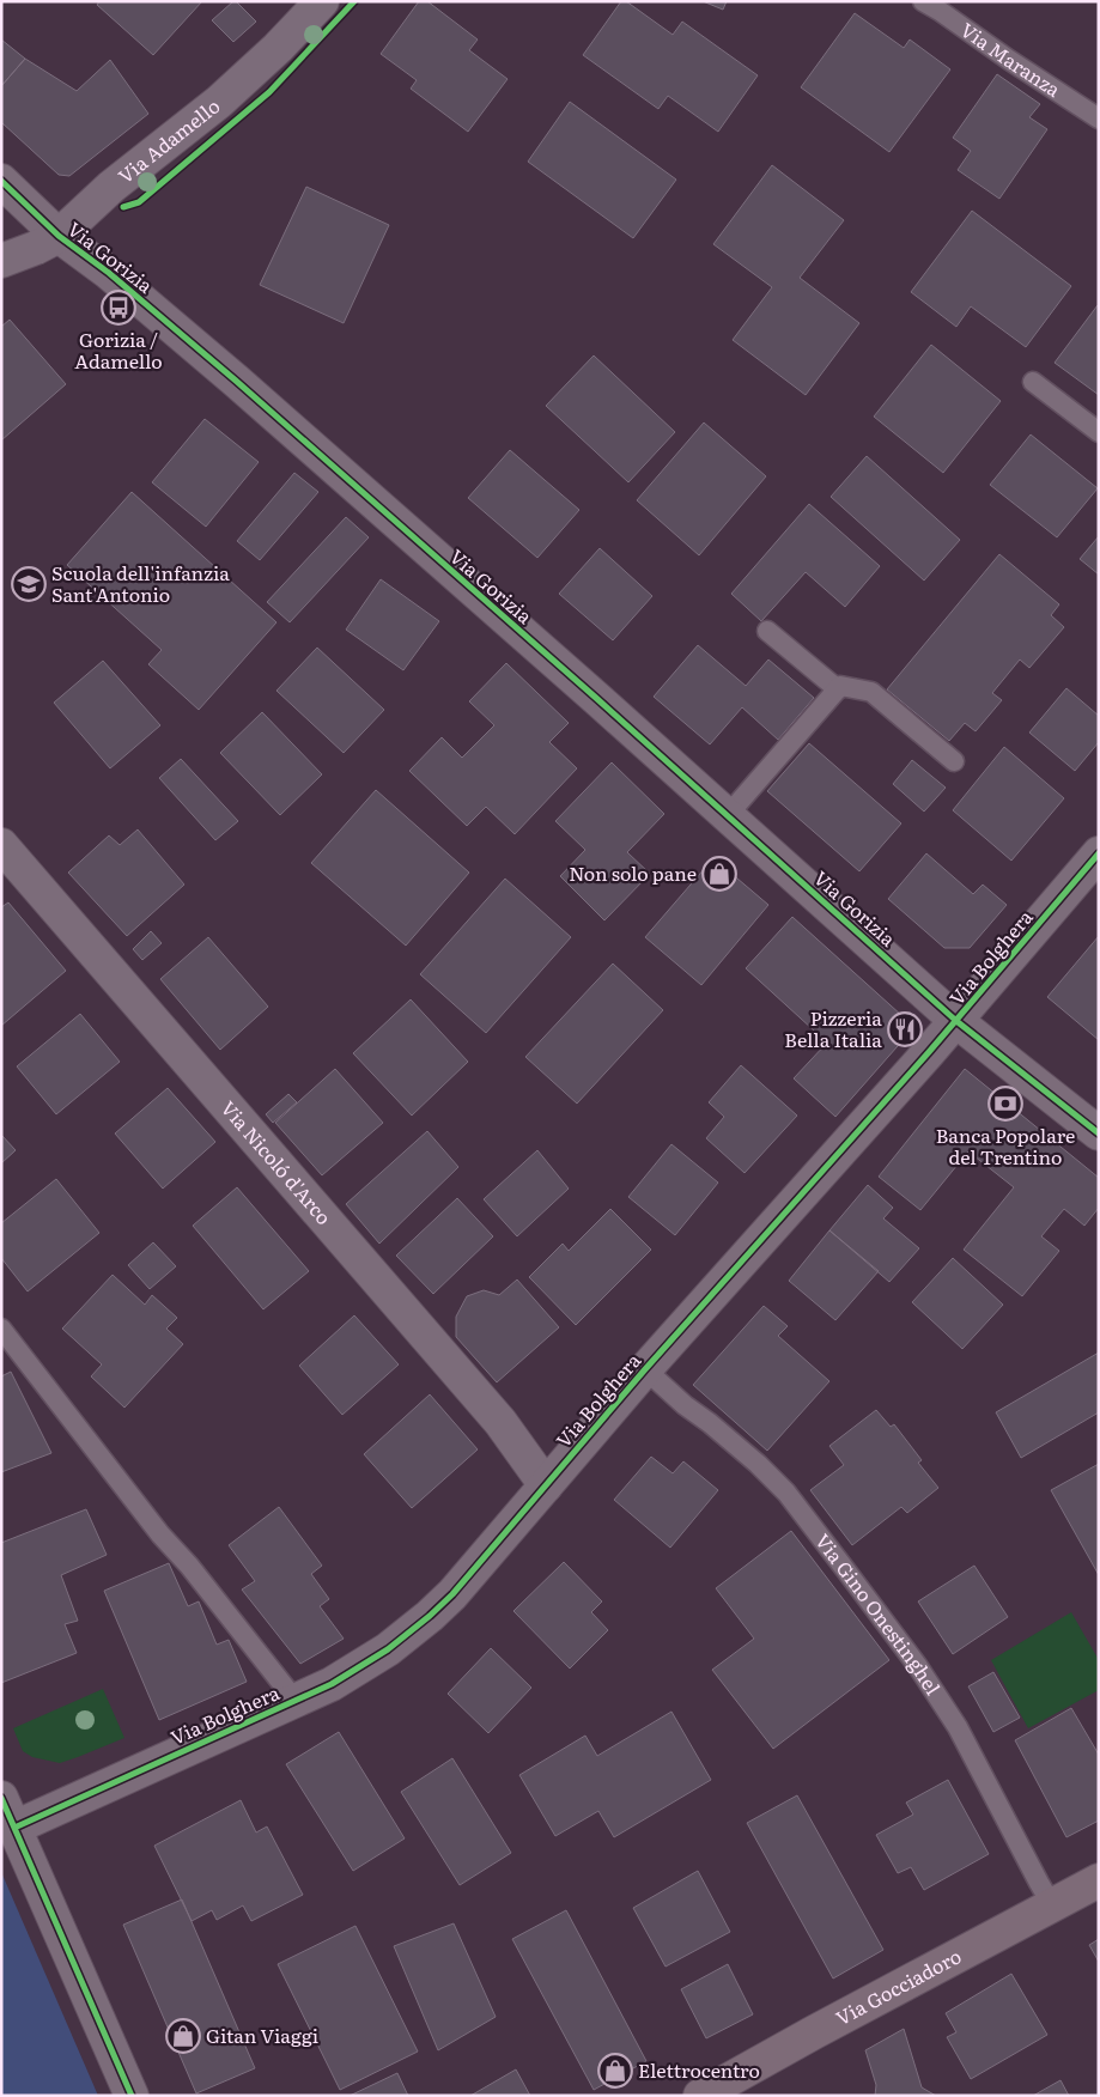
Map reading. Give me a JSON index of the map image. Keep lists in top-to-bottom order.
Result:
{
  "streets": {
    "street": [
      "Via Adamello",
      "Via Gorizia",
      "Via Bolghera",
      "Via Nicoló d'Arco",
      "Via Gocciadoro"
    ],
    "lane": ["Via Maranza", "Via Gino Onestinghel"]
  },
  "crossings": [
    ["Via Adamello", "Via Gorizia"],
    ["Via Gorizia", "Via Bolghera"],
    ["Via Bolghera", "Via Nicoló d'Arco"],
    ["Via Bolghera", "Via Gino Onestinghel"],
    ["Via Gino Onestinghel", "Via Gocciadoro"]
  ],
  "places": {
    "bus stop": ["Gorizia / Adamello"],
    "school or university": ["Scuola dell'infanzia Sant'Antonio"],
    "shop": ["Non solo pane", "Gitan Viaggi", "Elettrocentro"],
    "restaurant": ["Pizzeria Bella Italia"],
    "bank": ["Banca Popolare del Trentino"]
  }
}
